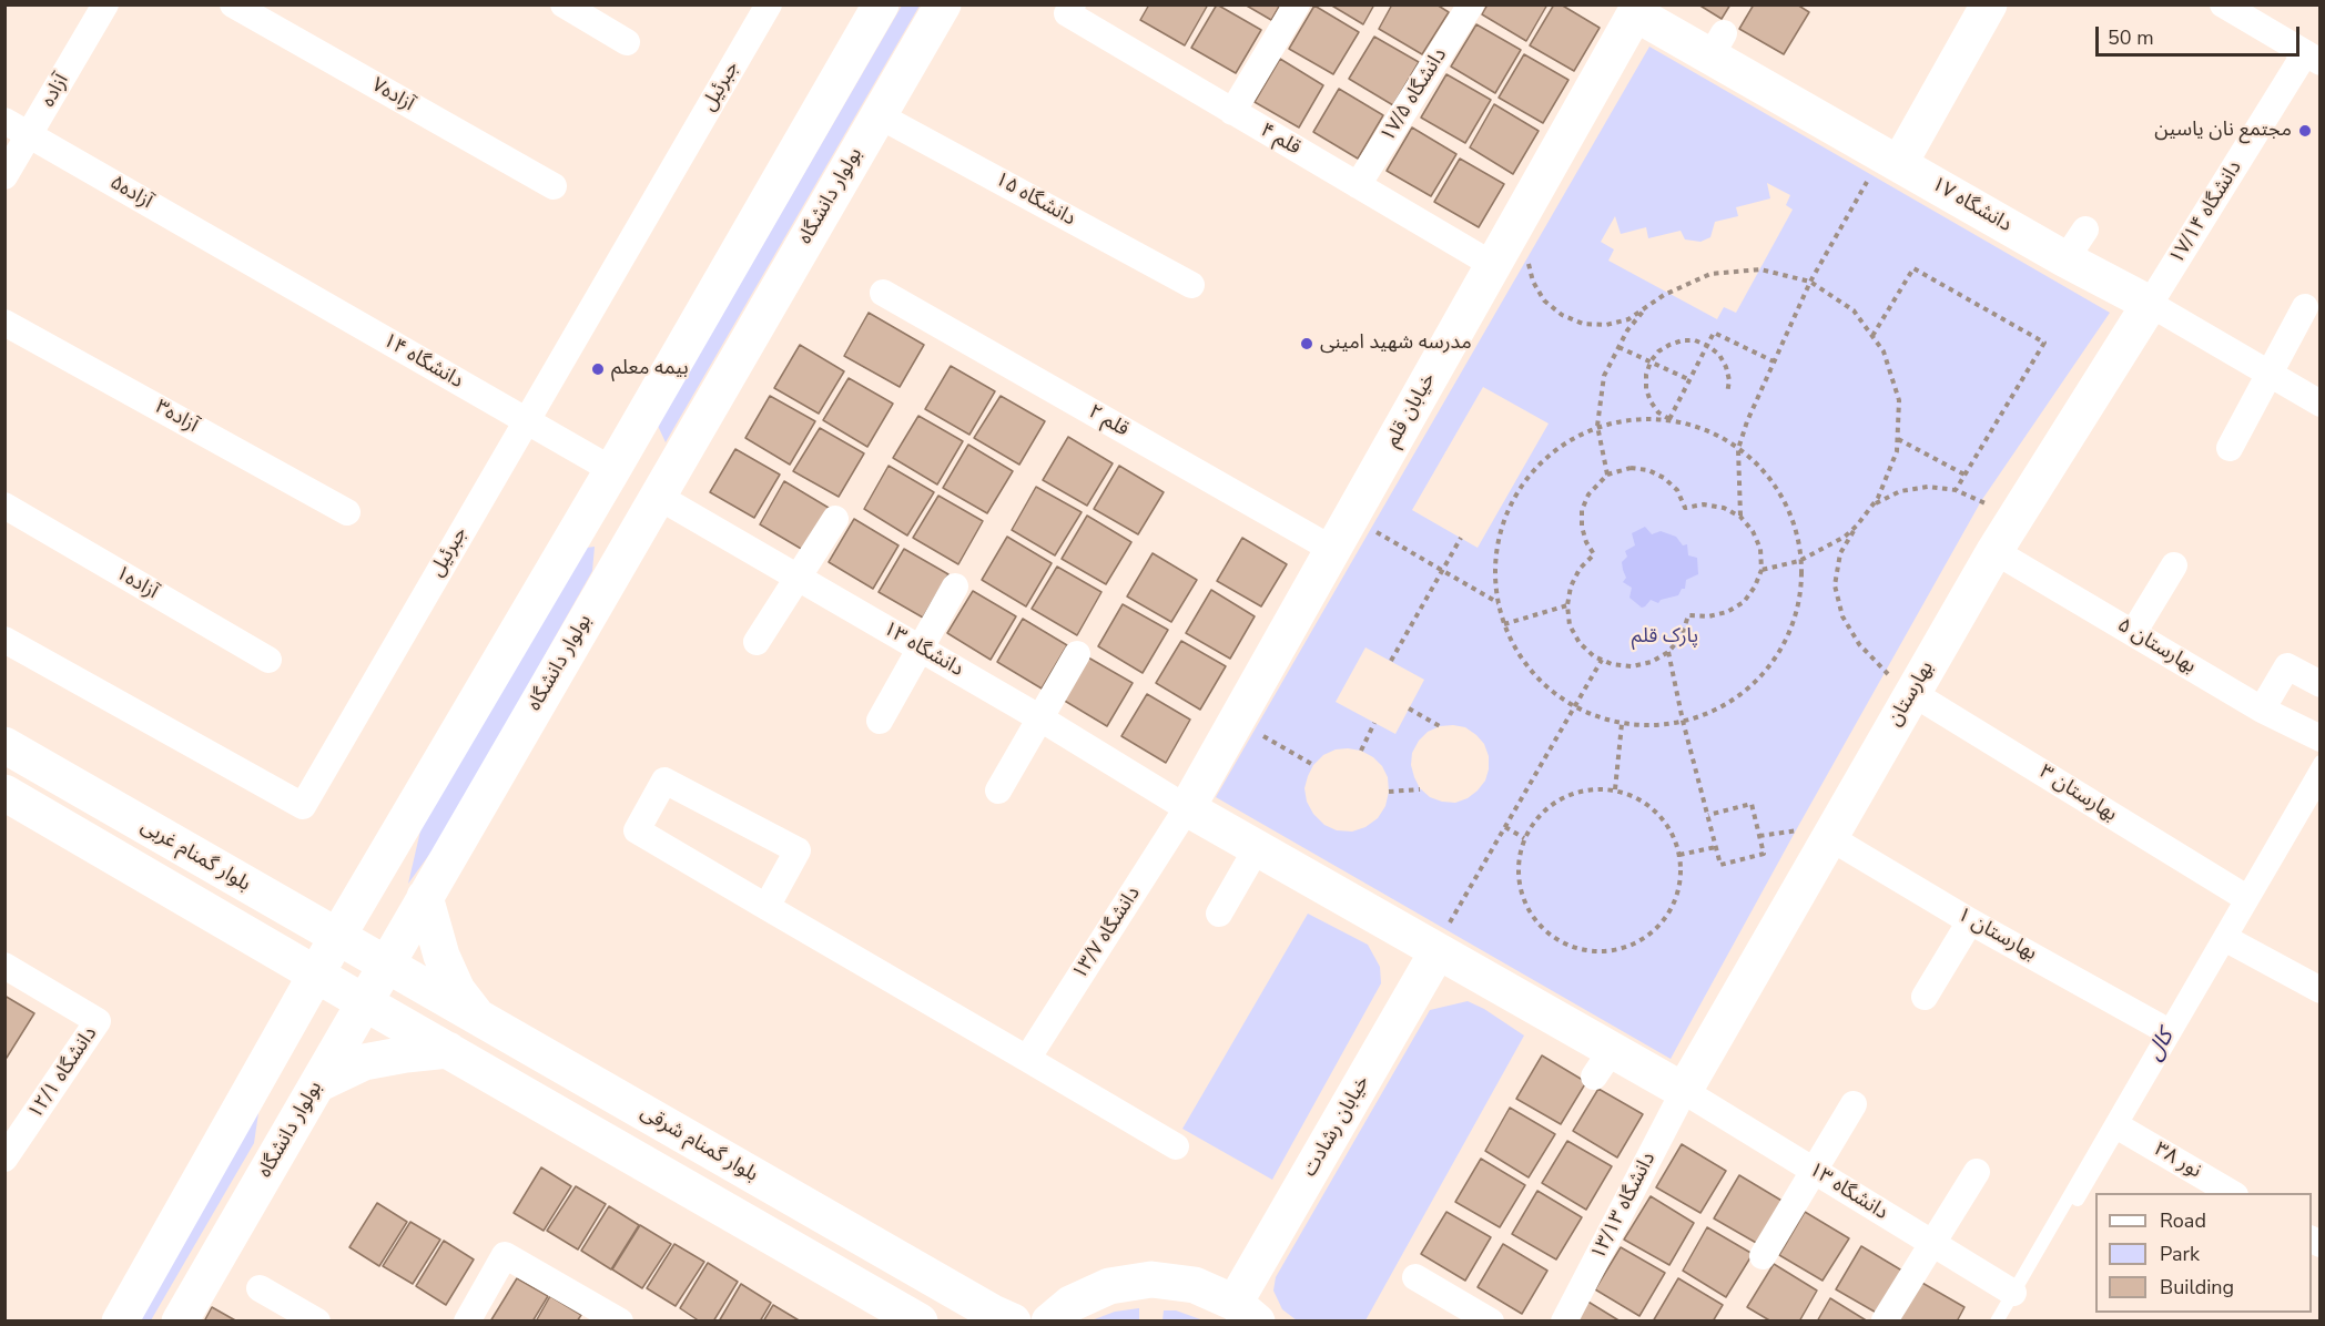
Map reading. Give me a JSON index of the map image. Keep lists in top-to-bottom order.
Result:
{
  "streets": {
    "main road": [
      "بولوار دانشگاه",
      "دانشگاه ۱۷",
      "خیابان قلم",
      "بهارستان",
      "بلوار گمنام غربی",
      "خیابان رشادت",
      "بلوار گمنام شرقی"
    ],
    "street": [
      "جبرئیل",
      "آزاده",
      "آزاده۷",
      "دانشگاه ۱۷/۵",
      "قلم ۴",
      "آزاده۵",
      "دانشگاه ۱۵",
      "دانشگاه ۱۷/۱۴",
      "دانشگاه ۱۴",
      "آزاده۳",
      "قلم ۲",
      "آزاده۱",
      "بهارستان ۵",
      "دانشگاه ۱۳",
      "بهارستان ۳",
      "دانشگاه ۱۳/۷",
      "بهارستان ۱",
      "دانشگاه ۱۲/۱",
      "نور ۳۸",
      "دانشگاه ۱۳/۱۳"
    ]
  },
  "crossings": [
    ["جبرئیل", "دانشگاه ۱۴"],
    ["آزاده", "آزاده۵"],
    ["دانشگاه ۱۷/۵", "قلم ۴"],
    ["قلم ۴", "خیابان قلم"],
    ["آزاده۵", "دانشگاه ۱۴"],
    ["بولوار دانشگاه", "دانشگاه ۱۵"],
    ["بولوار دانشگاه", "دانشگاه ۱۳"],
    ["بولوار دانشگاه", "بلوار گمنام غربی"],
    ["بولوار دانشگاه", "بلوار گمنام شرقی"],
    ["دانشگاه ۱۷", "دانشگاه ۱۷/۱۴"],
    ["دانشگاه ۱۷", "خیابان قلم"],
    ["دانشگاه ۱۷", "بهارستان"],
    ["دانشگاه ۱۷/۱۴", "بهارستان"],
    ["خیابان قلم", "قلم ۲"],
    ["خیابان قلم", "دانشگاه ۱۳"],
    ["خیابان قلم", "دانشگاه ۱۳/۷"],
    ["بهارستان ۵", "بهارستان"],
    ["دانشگاه ۱۳", "بهارستان"],
    ["دانشگاه ۱۳", "دانشگاه ۱۳/۷"],
    ["دانشگاه ۱۳", "دانشگاه ۱۳/۱۳"],
    ["بهارستان", "بهارستان ۳"],
    ["بهارستان", "بهارستان ۱"],
    ["بهارستان", "دانشگاه ۱۳/۱۳"],
    ["بلوار گمنام غربی", "بلوار گمنام شرقی"]
  ],
  "water": ["کال"],
  "parks": ["پارک قلم"],
  "places": ["مجتمع نان یاسین", "مدرسه شهید امینی", "بیمه معلم"],
  "legend": ["Road", "Park", "Building"],
  "scale_bar": "50 m"
}
